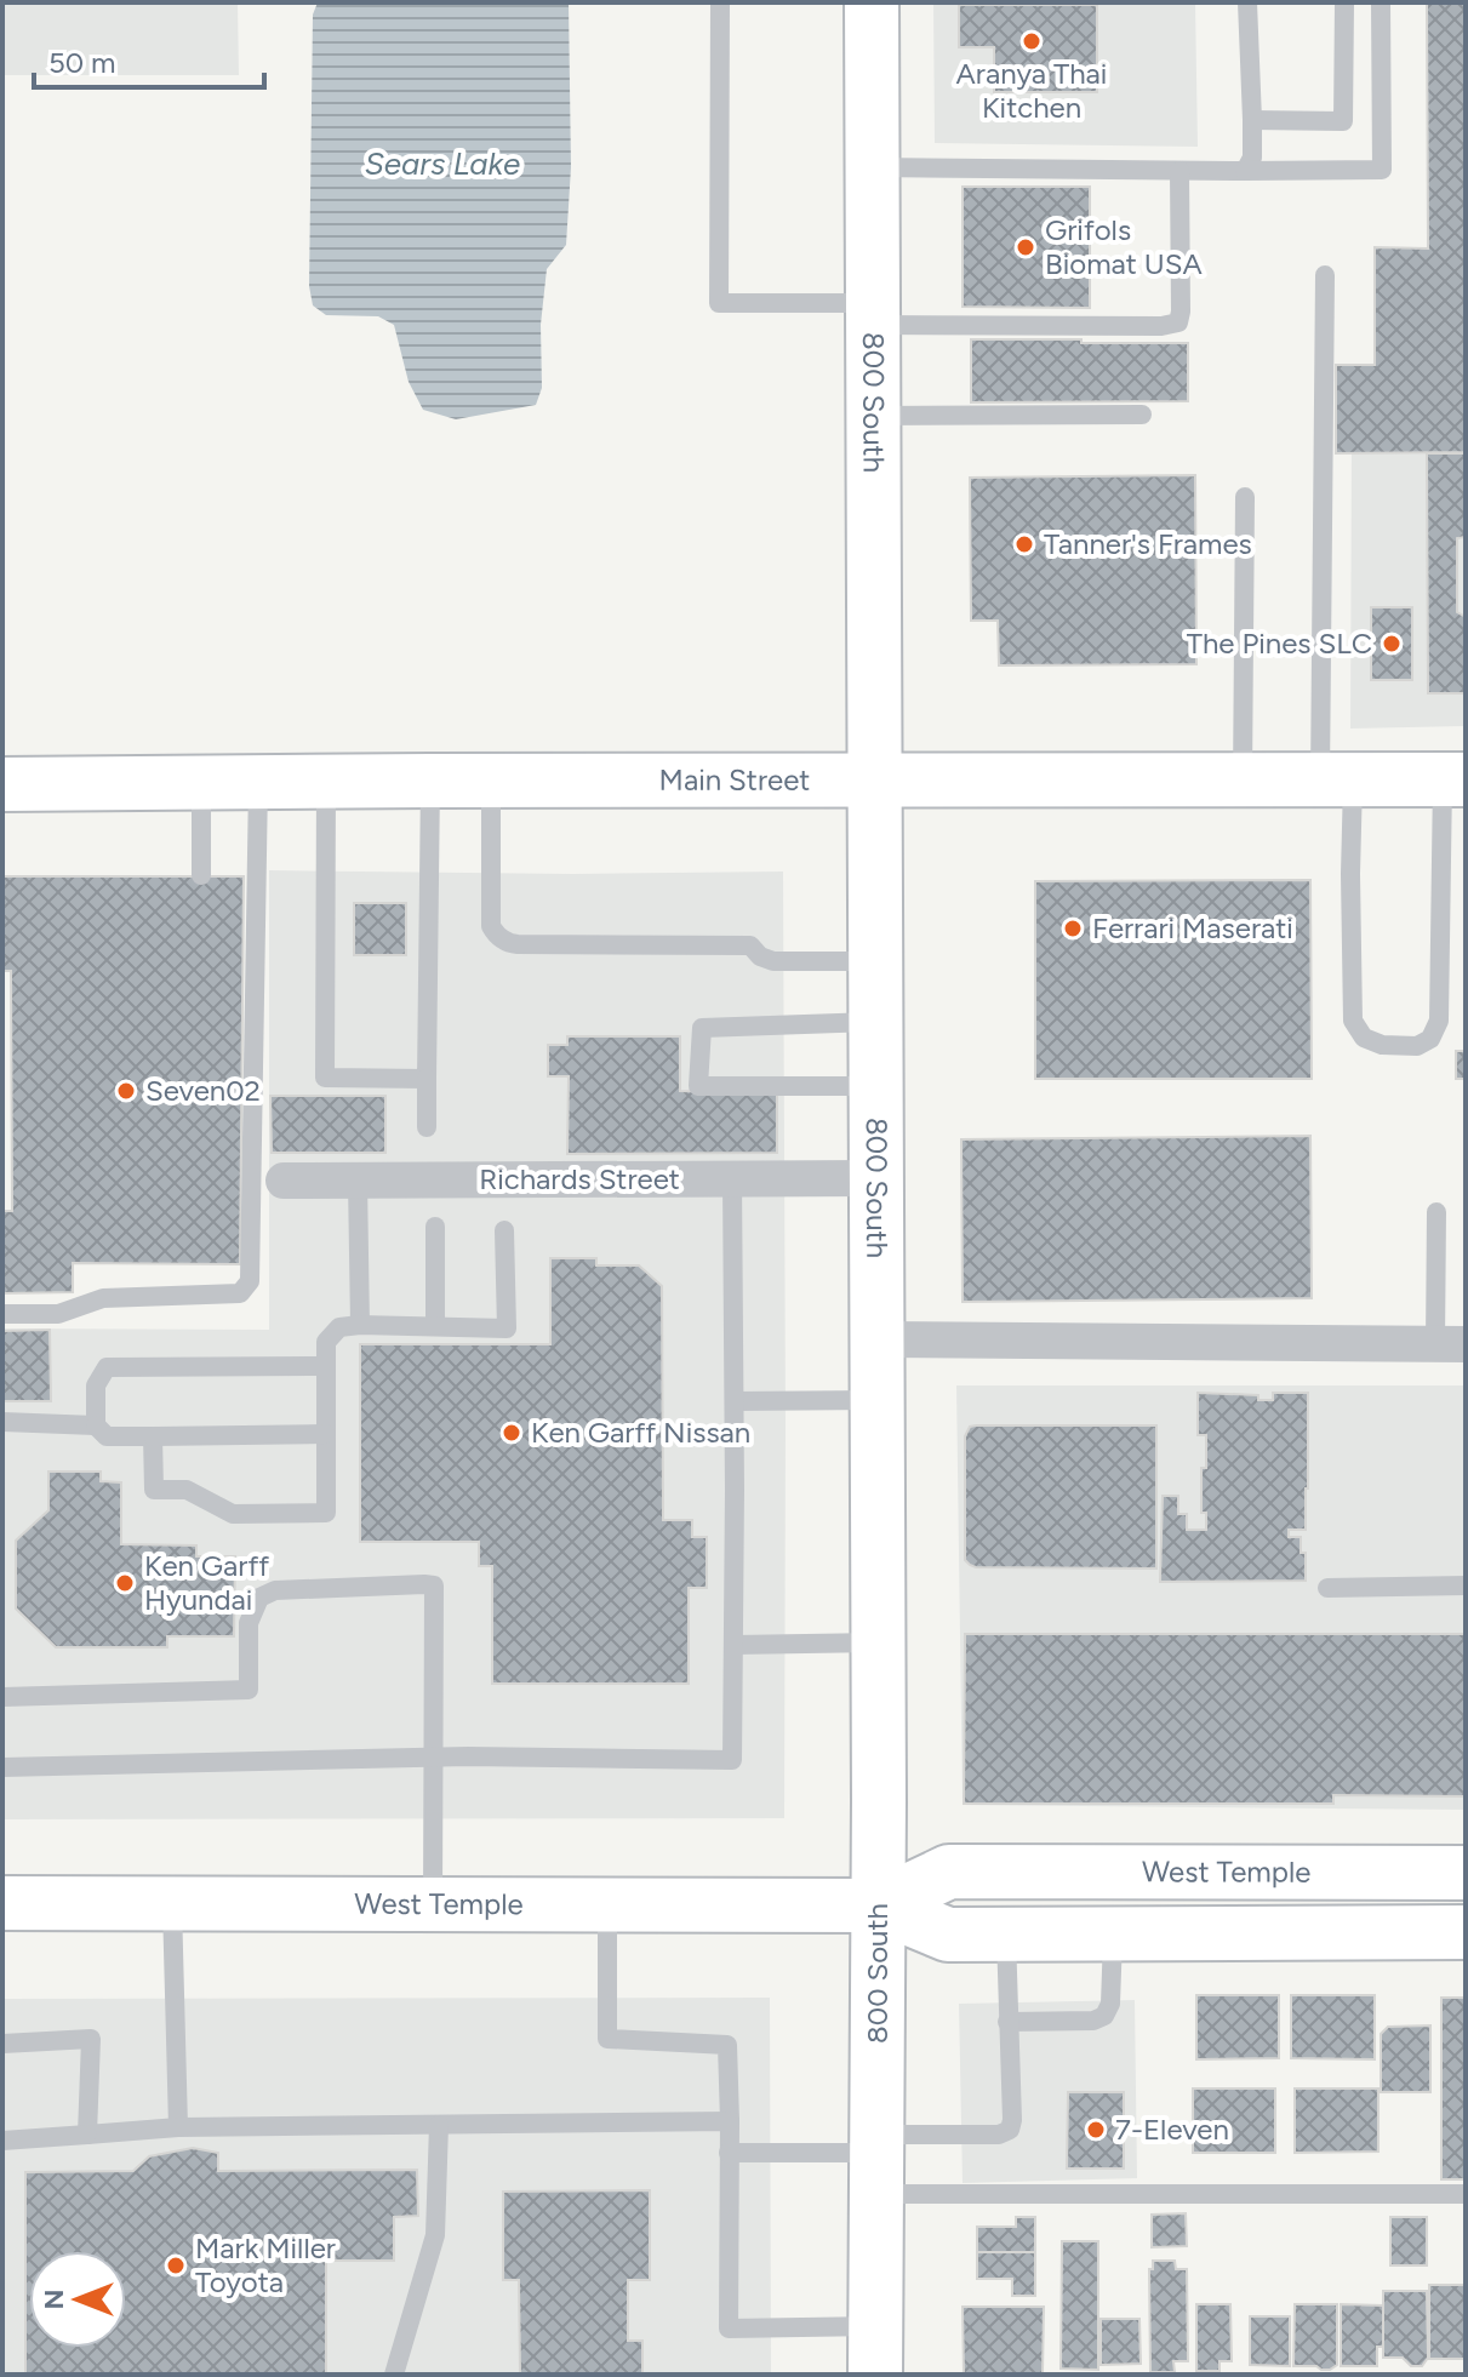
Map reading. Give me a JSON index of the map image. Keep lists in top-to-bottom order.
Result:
{
  "streets": {
    "main road": ["800 South", "Main Street", "West Temple"],
    "street": ["Richards Street"]
  },
  "crossings": [
    ["800 South", "Main Street"],
    ["800 South", "Richards Street"],
    ["800 South", "West Temple"]
  ],
  "water": ["Sears Lake"],
  "places": [
    "Aranya Thai Kitchen",
    "Grifols Biomat USA",
    "Tanner's Frames",
    "The Pines SLC",
    "Ferrari Maserati",
    "Seven02",
    "Ken Garff Nissan",
    "Ken Garff Hyundai",
    "7-Eleven",
    "Mark Miller Toyota"
  ],
  "scale_bar": "50 m",
  "north": "left"
}
